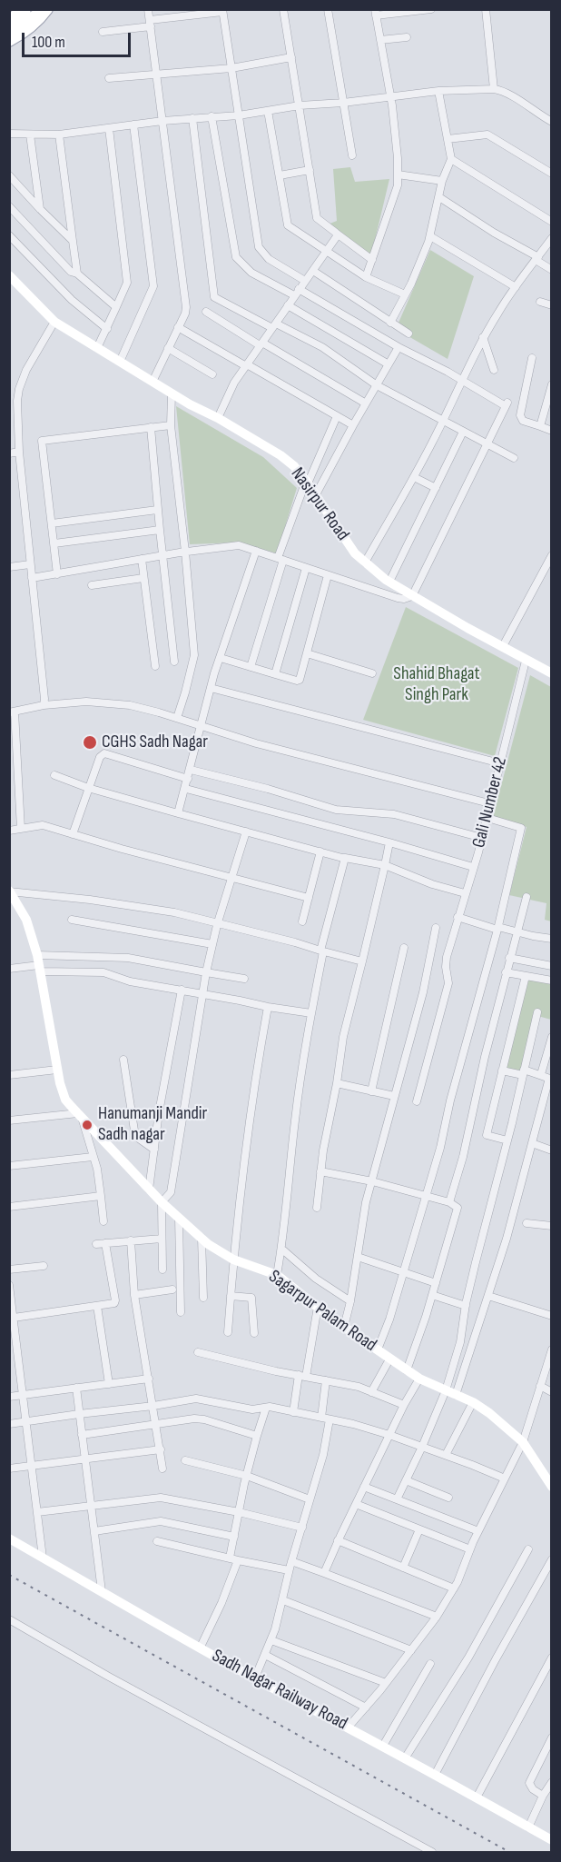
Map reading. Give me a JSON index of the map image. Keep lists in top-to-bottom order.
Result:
{
  "streets": {
    "street": [
      "Nasirpur Road",
      "Gali Number 42",
      "Sagarpur Palam Road",
      "Sadh Nagar Railway Road"
    ]
  },
  "crossings": [
    ["Nasirpur Road", "Gali Number 42"]
  ],
  "parks": ["Shahid Bhagat Singh Park"],
  "places": ["CGHS Sadh Nagar", "Hanumanji Mandir Sadh nagar"],
  "scale_bar": "100 m"
}
